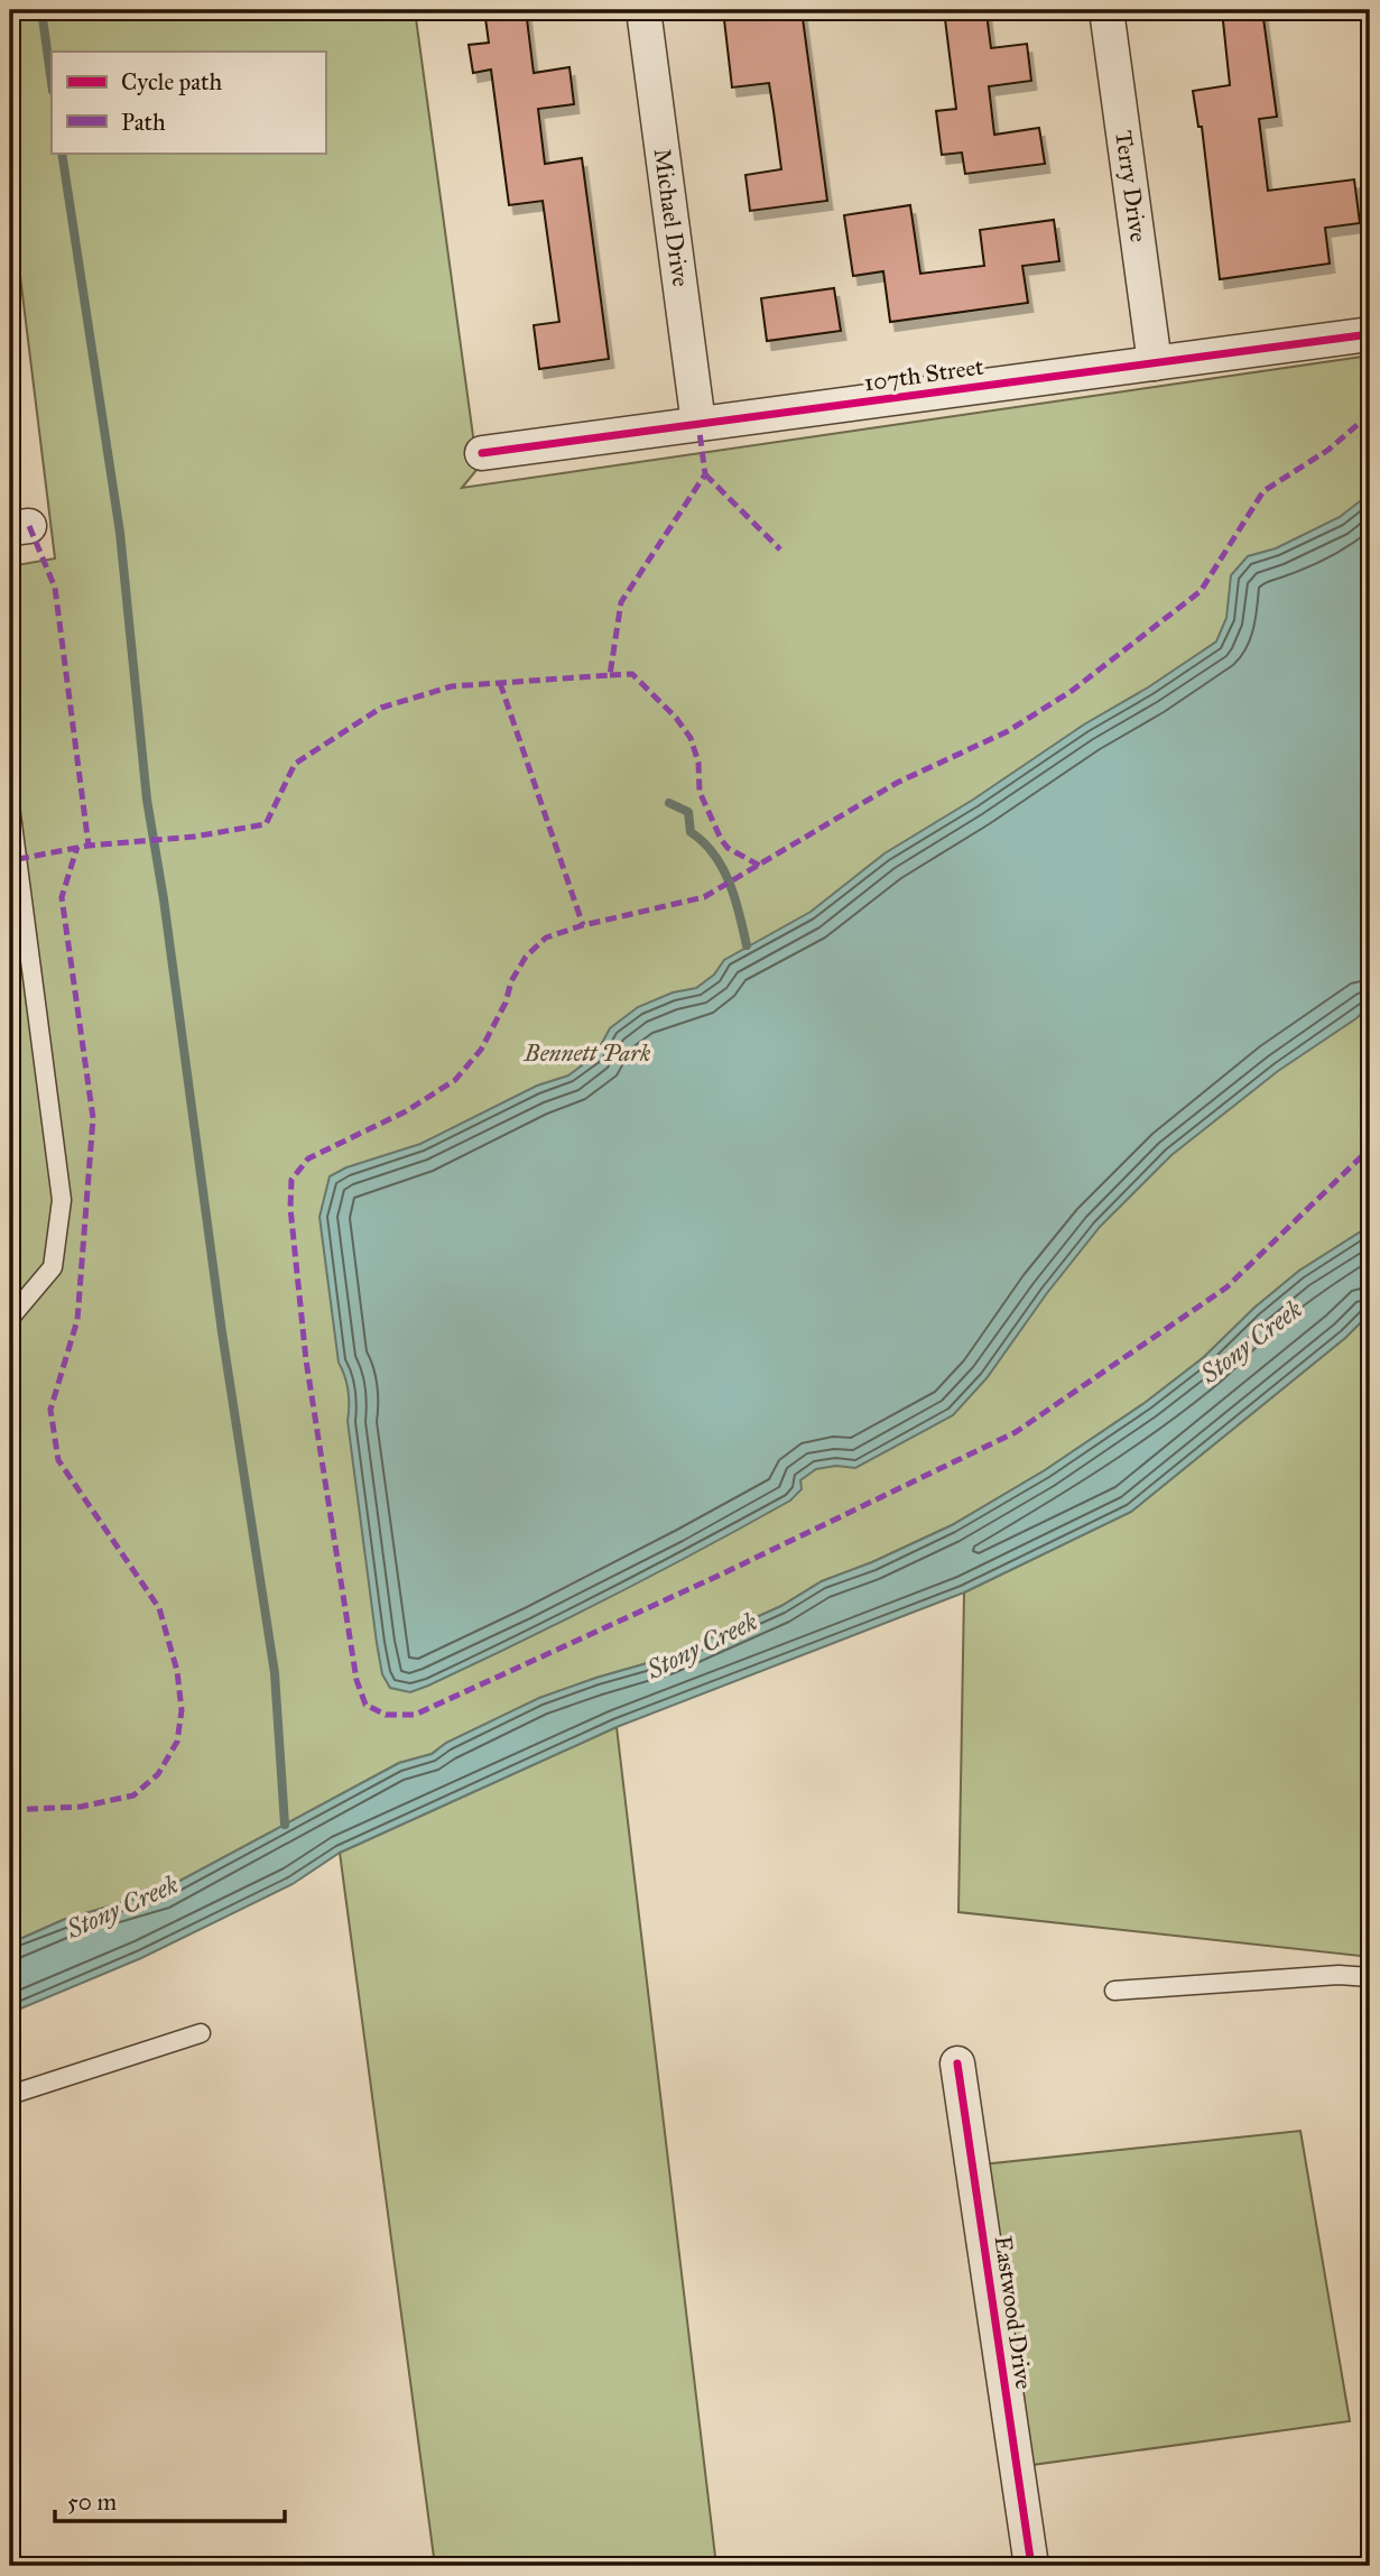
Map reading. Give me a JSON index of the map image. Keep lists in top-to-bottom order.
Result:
{
  "streets": {
    "street": [
      "Terry Drive",
      "Michael Drive",
      "107th Street",
      "Eastwood Drive"
    ]
  },
  "crossings": [
    ["Terry Drive", "107th Street"],
    ["Michael Drive", "107th Street"]
  ],
  "water": ["Stony Creek"],
  "parks": ["Bennett Park"],
  "legend": ["Cycle path", "Path"],
  "scale_bar": "50 m"
}
